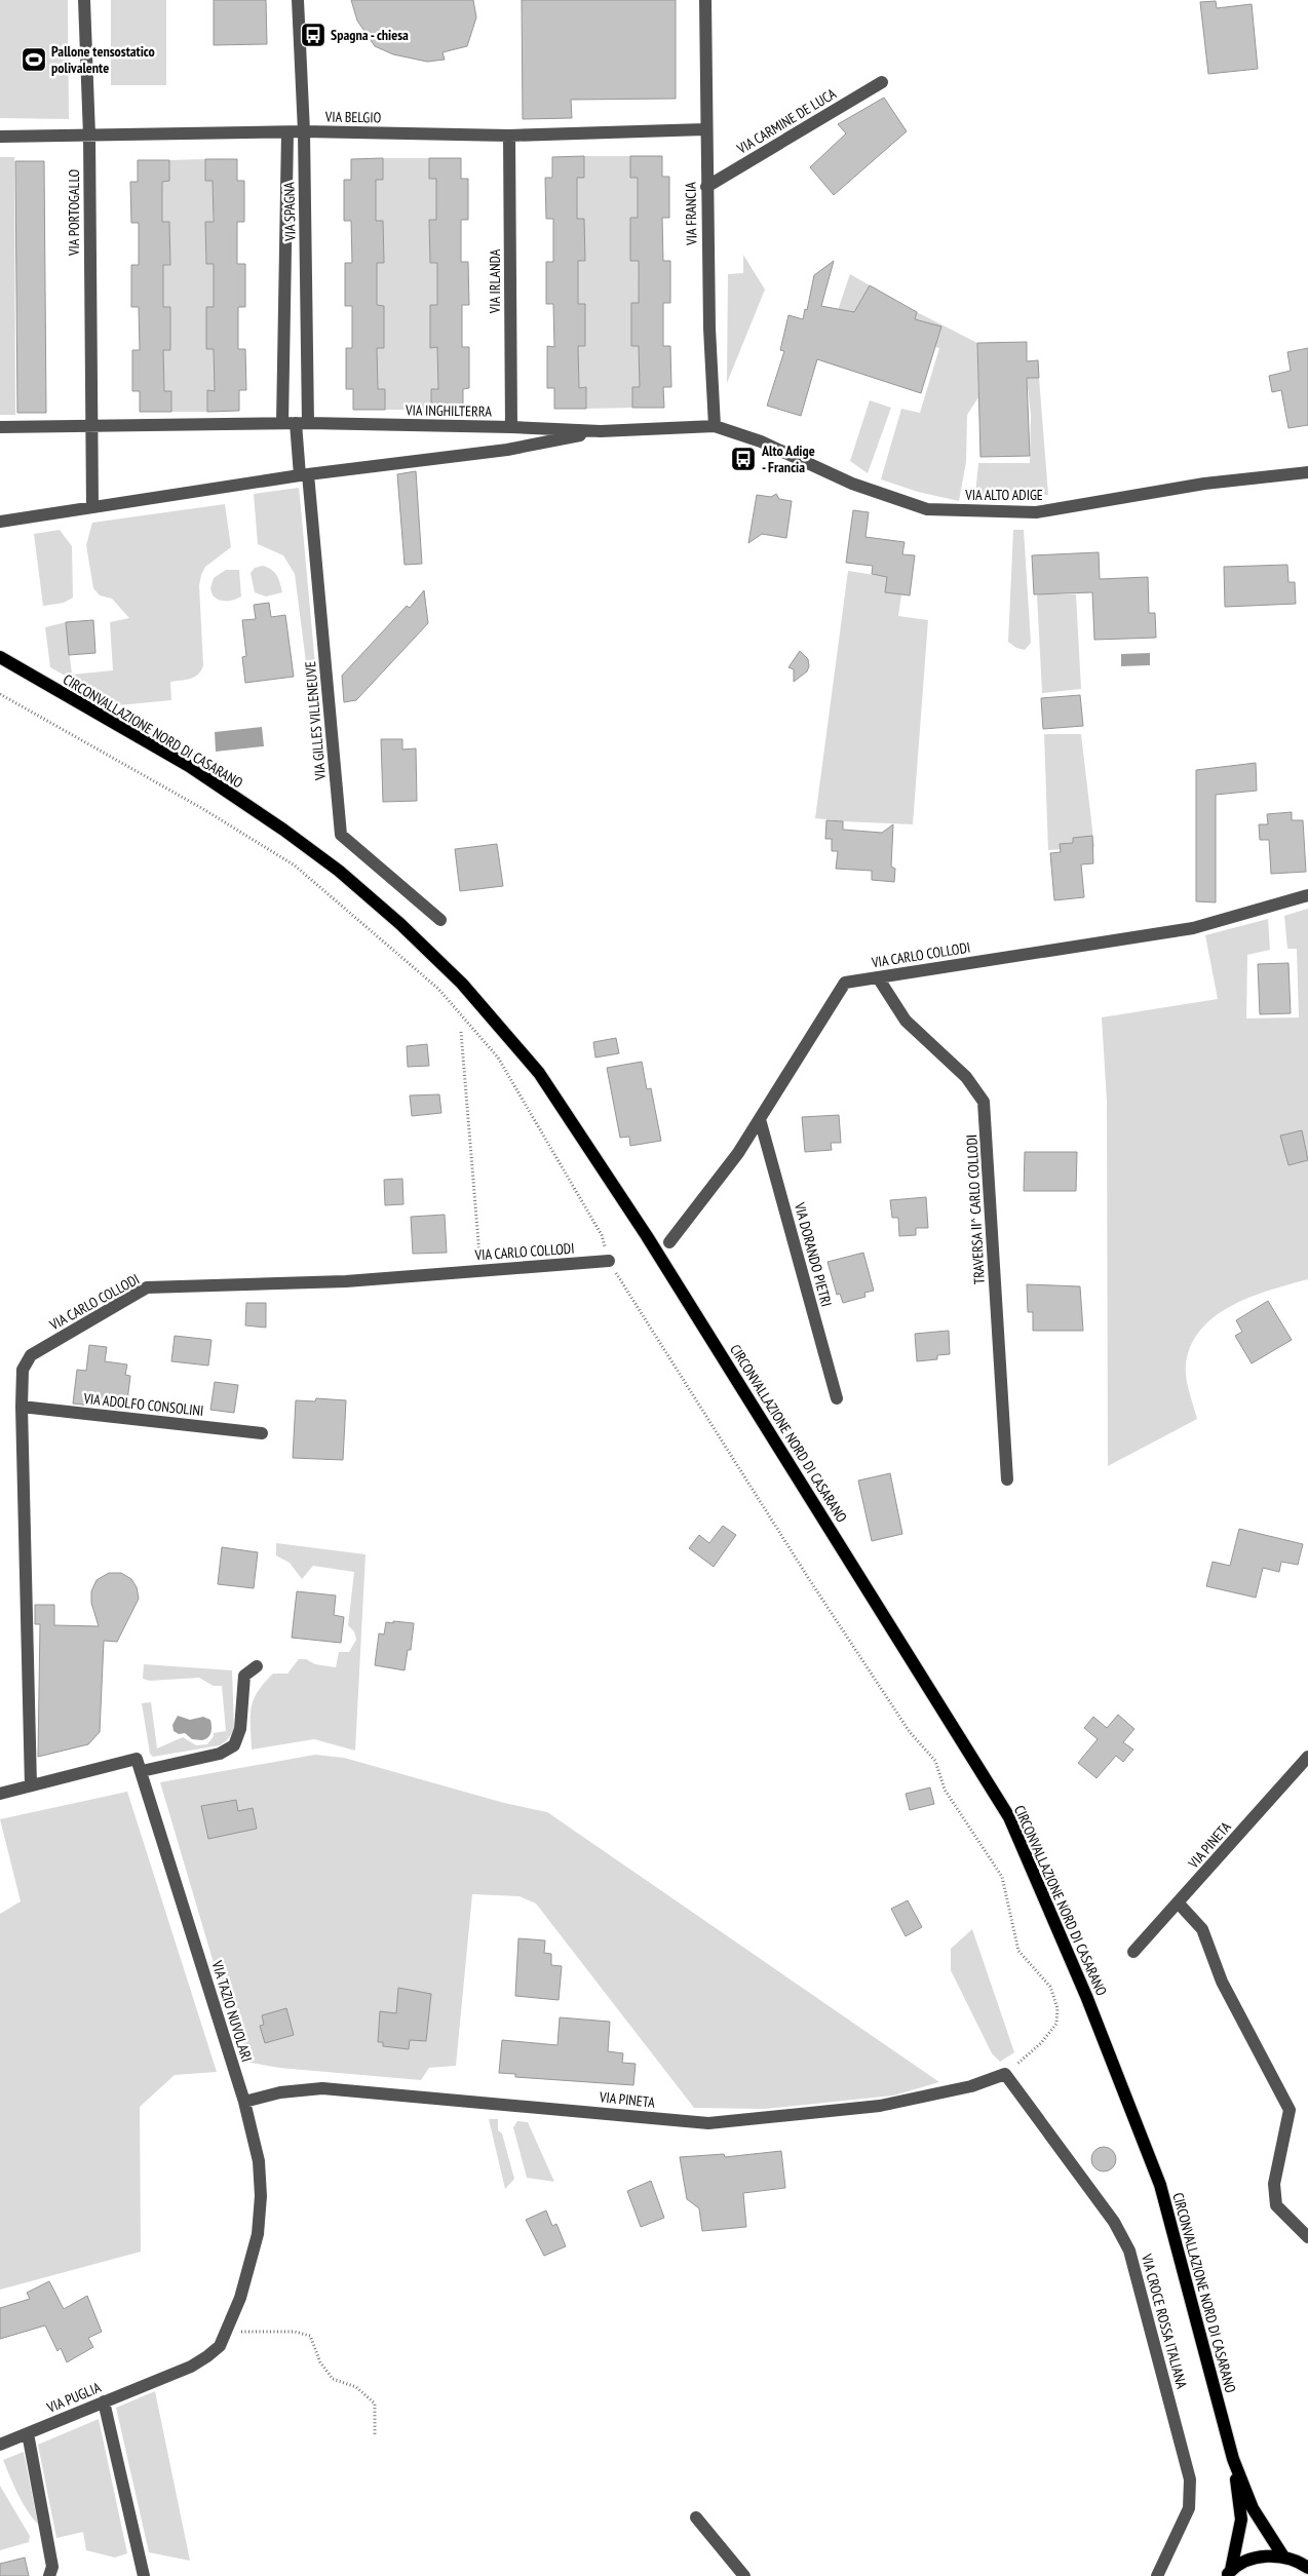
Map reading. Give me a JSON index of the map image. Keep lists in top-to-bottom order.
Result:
{
  "streets": {
    "main road": ["CIRCONVALLAZIONE NORD DI CASARANO"],
    "street": [
      "VIA BELGIO",
      "VIA CARMINE DE LUCA",
      "VIA SPAGNA",
      "VIA PORTOGALLO",
      "VIA FRANCIA",
      "VIA IRLANDA",
      "VIA INGHILTERRA",
      "VIA ALTO ADIGE",
      "VIA GILLES VILLENEUVE",
      "VIA CARLO COLLODI",
      "TRAVERSA II^ CARLO COLLODI",
      "VIA DORANDO PIETRI",
      "VIA ADOLFO CONSOLINI",
      "VIA PINETA",
      "VIA TAZIO NUVOLARI",
      "VIA CROCE ROSSA ITALIANA",
      "VIA PUGLIA"
    ]
  },
  "crossings": [
    ["VIA BELGIO", "VIA SPAGNA"],
    ["VIA BELGIO", "VIA PORTOGALLO"],
    ["VIA BELGIO", "VIA FRANCIA"],
    ["VIA BELGIO", "VIA IRLANDA"],
    ["VIA CARMINE DE LUCA", "VIA FRANCIA"],
    ["VIA SPAGNA", "VIA INGHILTERRA"],
    ["VIA PORTOGALLO", "VIA INGHILTERRA"],
    ["VIA FRANCIA", "VIA INGHILTERRA"],
    ["VIA FRANCIA", "VIA ALTO ADIGE"],
    ["VIA IRLANDA", "VIA INGHILTERRA"],
    ["VIA INGHILTERRA", "VIA ALTO ADIGE"],
    ["VIA INGHILTERRA", "VIA GILLES VILLENEUVE"],
    ["VIA CARLO COLLODI", "TRAVERSA II^ CARLO COLLODI"],
    ["VIA CARLO COLLODI", "VIA DORANDO PIETRI"],
    ["VIA CARLO COLLODI", "VIA ADOLFO CONSOLINI"],
    ["VIA PINETA", "VIA TAZIO NUVOLARI"],
    ["VIA PINETA", "VIA CROCE ROSSA ITALIANA"],
    ["VIA TAZIO NUVOLARI", "VIA PUGLIA"]
  ],
  "places": {
    "bus stop": ["Spagna - chiesa", "Alto Adige - Francia"],
    "sports": ["Pallone tensostatico polivalente"]
  }
}
